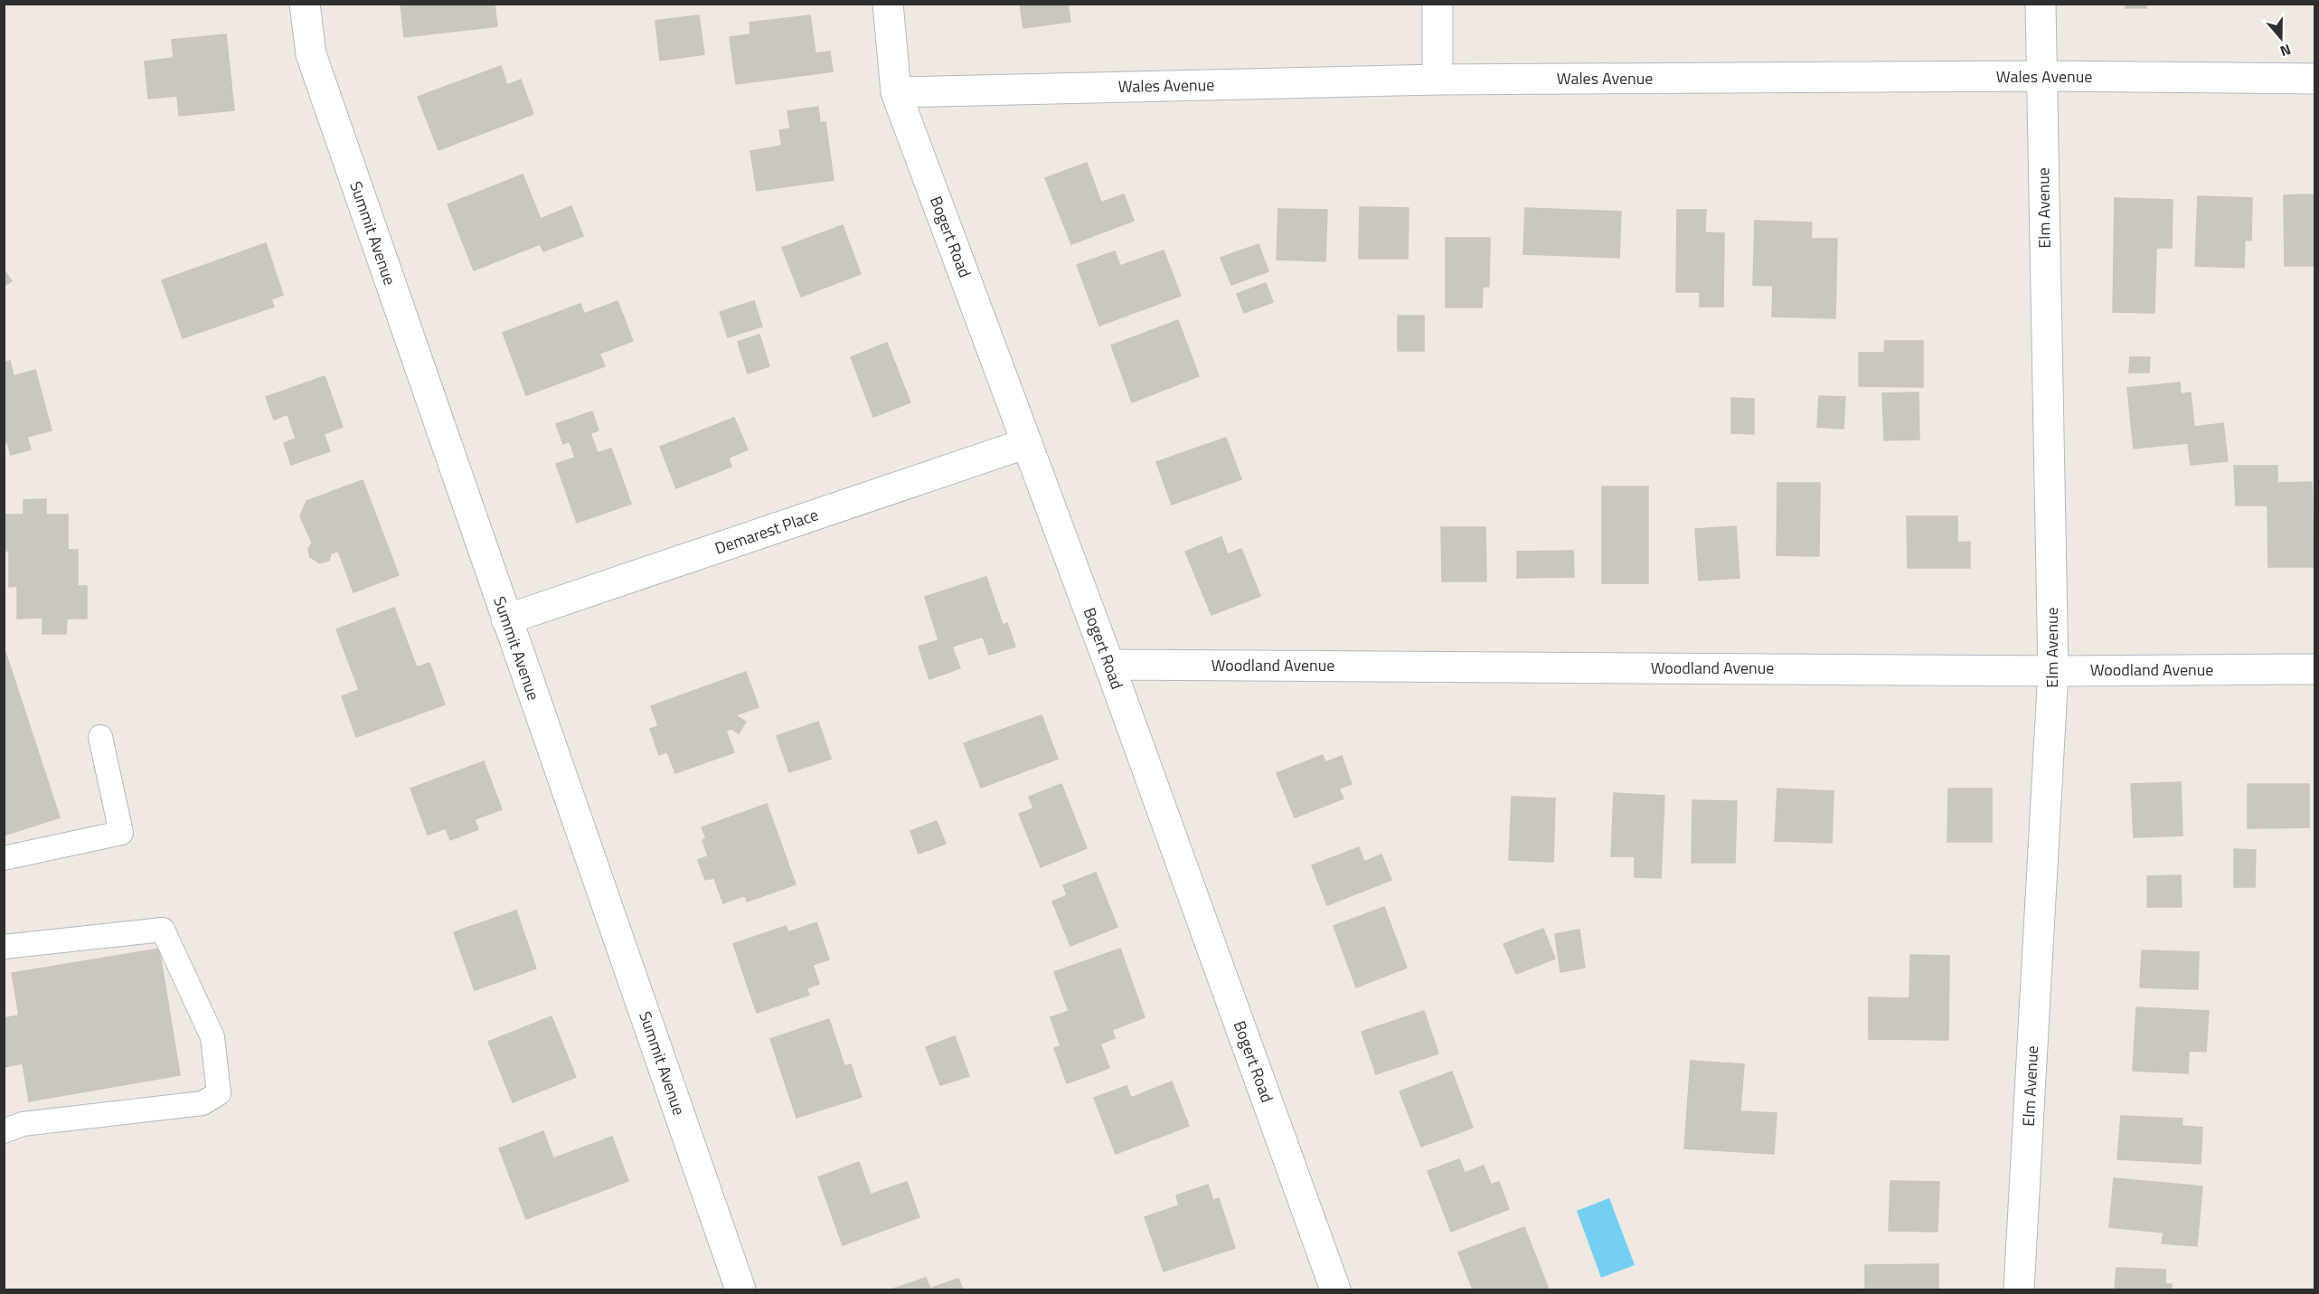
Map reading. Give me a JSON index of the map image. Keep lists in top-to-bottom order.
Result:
{
  "streets": {
    "street": [
      "Wales Avenue",
      "Elm Avenue",
      "Summit Avenue",
      "Bogert Road",
      "Demarest Place",
      "Woodland Avenue"
    ]
  },
  "crossings": [
    ["Wales Avenue", "Elm Avenue"],
    ["Wales Avenue", "Bogert Road"],
    ["Elm Avenue", "Woodland Avenue"],
    ["Summit Avenue", "Demarest Place"],
    ["Bogert Road", "Demarest Place"],
    ["Bogert Road", "Woodland Avenue"]
  ],
  "north": "bottom"
}
